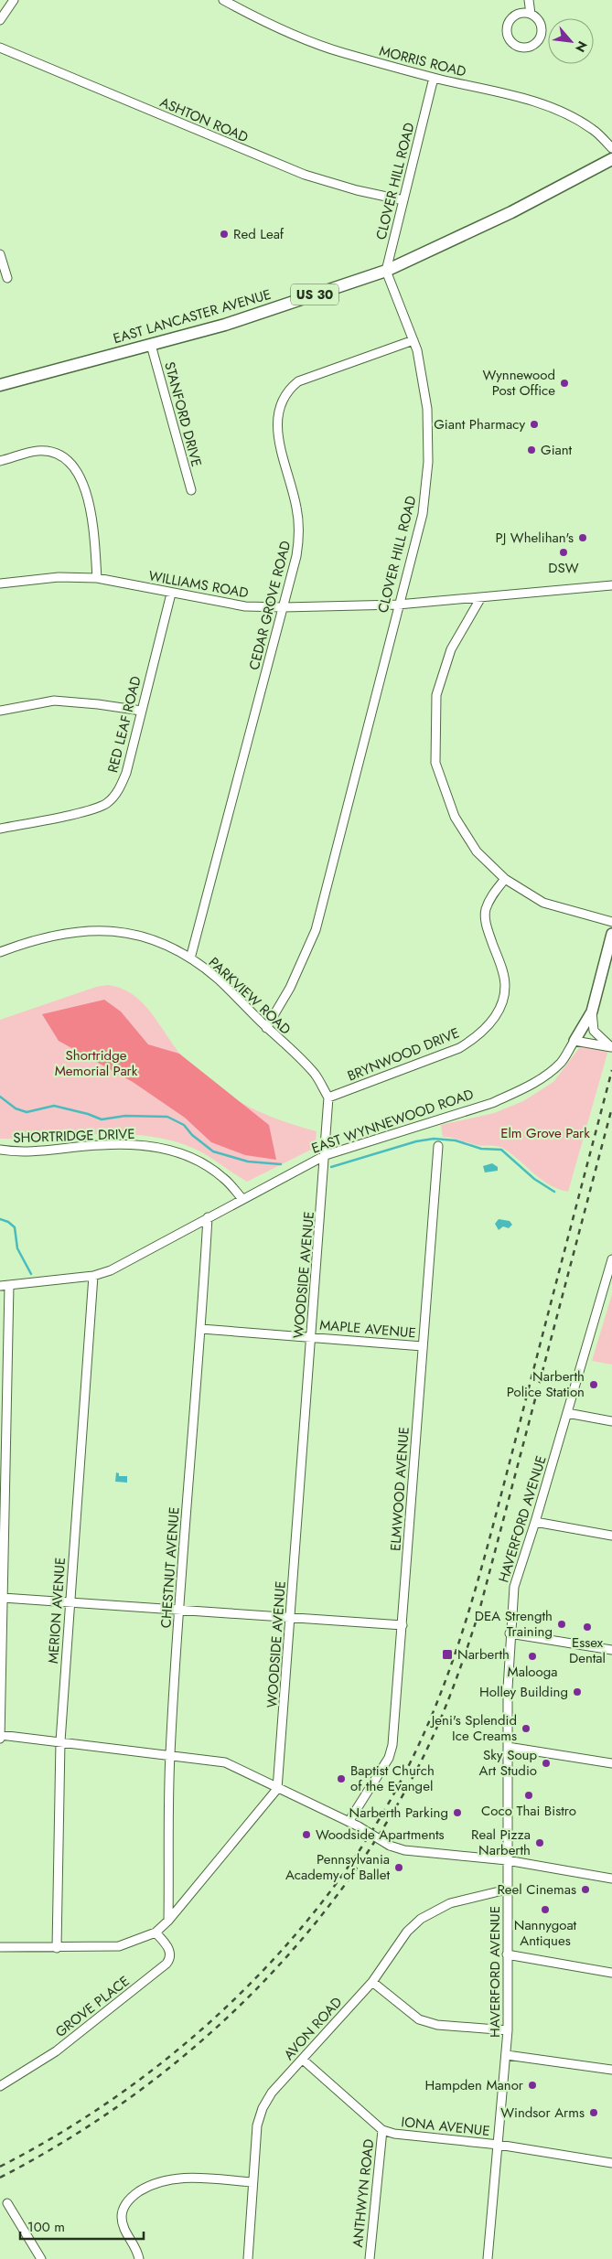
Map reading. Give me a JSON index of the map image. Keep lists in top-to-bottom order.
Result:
{
  "streets": {
    "highway": ["US 30", "EAST LANCASTER AVENUE"],
    "main road": ["EAST WYNNEWOOD ROAD"],
    "street": [
      "MORRIS ROAD",
      "ASHTON ROAD",
      "CLOVER HILL ROAD",
      "STANFORD DRIVE",
      "WILLIAMS ROAD",
      "CEDAR GROVE ROAD",
      "RED LEAF ROAD",
      "PARKVIEW ROAD",
      "BRYNWOOD DRIVE",
      "SHORTRIDGE DRIVE",
      "WOODSIDE AVENUE",
      "MAPLE AVENUE",
      "ELMWOOD AVENUE",
      "HAVERFORD AVENUE",
      "CHESTNUT AVENUE",
      "MERION AVENUE",
      "GROVE PLACE",
      "AVON ROAD",
      "IONA AVENUE",
      "ANTHWYN ROAD"
    ]
  },
  "crossings": [
    ["MORRIS ROAD", "CLOVER HILL ROAD"],
    ["ASHTON ROAD", "CLOVER HILL ROAD"],
    ["CLOVER HILL ROAD", "EAST LANCASTER AVENUE"],
    ["CLOVER HILL ROAD", "WILLIAMS ROAD"],
    ["CLOVER HILL ROAD", "CEDAR GROVE ROAD"],
    ["CLOVER HILL ROAD", "PARKVIEW ROAD"],
    ["EAST LANCASTER AVENUE", "STANFORD DRIVE"],
    ["WILLIAMS ROAD", "CEDAR GROVE ROAD"],
    ["WILLIAMS ROAD", "RED LEAF ROAD"],
    ["CEDAR GROVE ROAD", "PARKVIEW ROAD"],
    ["PARKVIEW ROAD", "BRYNWOOD DRIVE"],
    ["EAST WYNNEWOOD ROAD", "SHORTRIDGE DRIVE"],
    ["EAST WYNNEWOOD ROAD", "WOODSIDE AVENUE"],
    ["EAST WYNNEWOOD ROAD", "CHESTNUT AVENUE"],
    ["EAST WYNNEWOOD ROAD", "MERION AVENUE"],
    ["WOODSIDE AVENUE", "MAPLE AVENUE"],
    ["MAPLE AVENUE", "ELMWOOD AVENUE"],
    ["MAPLE AVENUE", "CHESTNUT AVENUE"],
    ["HAVERFORD AVENUE", "AVON ROAD"],
    ["HAVERFORD AVENUE", "IONA AVENUE"],
    ["AVON ROAD", "IONA AVENUE"],
    ["IONA AVENUE", "ANTHWYN ROAD"]
  ],
  "parks": ["Shortridge Memorial Park", "Elm Grove Park"],
  "places": {
    "other": [
      "Red Leaf",
      "Wynnewood Post Office",
      "Giant Pharmacy",
      "Giant",
      "PJ Whelihan's",
      "DSW",
      "Narberth Police Station",
      "DEA Strength Training",
      "Essex Dental",
      "Malooga",
      "Holley Building",
      "Jeni's Splendid Ice Creams",
      "Sky Soup Art Studio",
      "Baptist Church of the Evangel",
      "Coco Thai Bistro",
      "Narberth Parking",
      "Woodside Apartments",
      "Real Pizza Narberth",
      "Pennsylvania Academy of Ballet",
      "Reel Cinemas",
      "Nannygoat Antiques",
      "Hampden Manor",
      "Windsor Arms"
    ],
    "transit": ["Narberth"]
  },
  "scale_bar": "100 m",
  "north": "bottom right"
}
